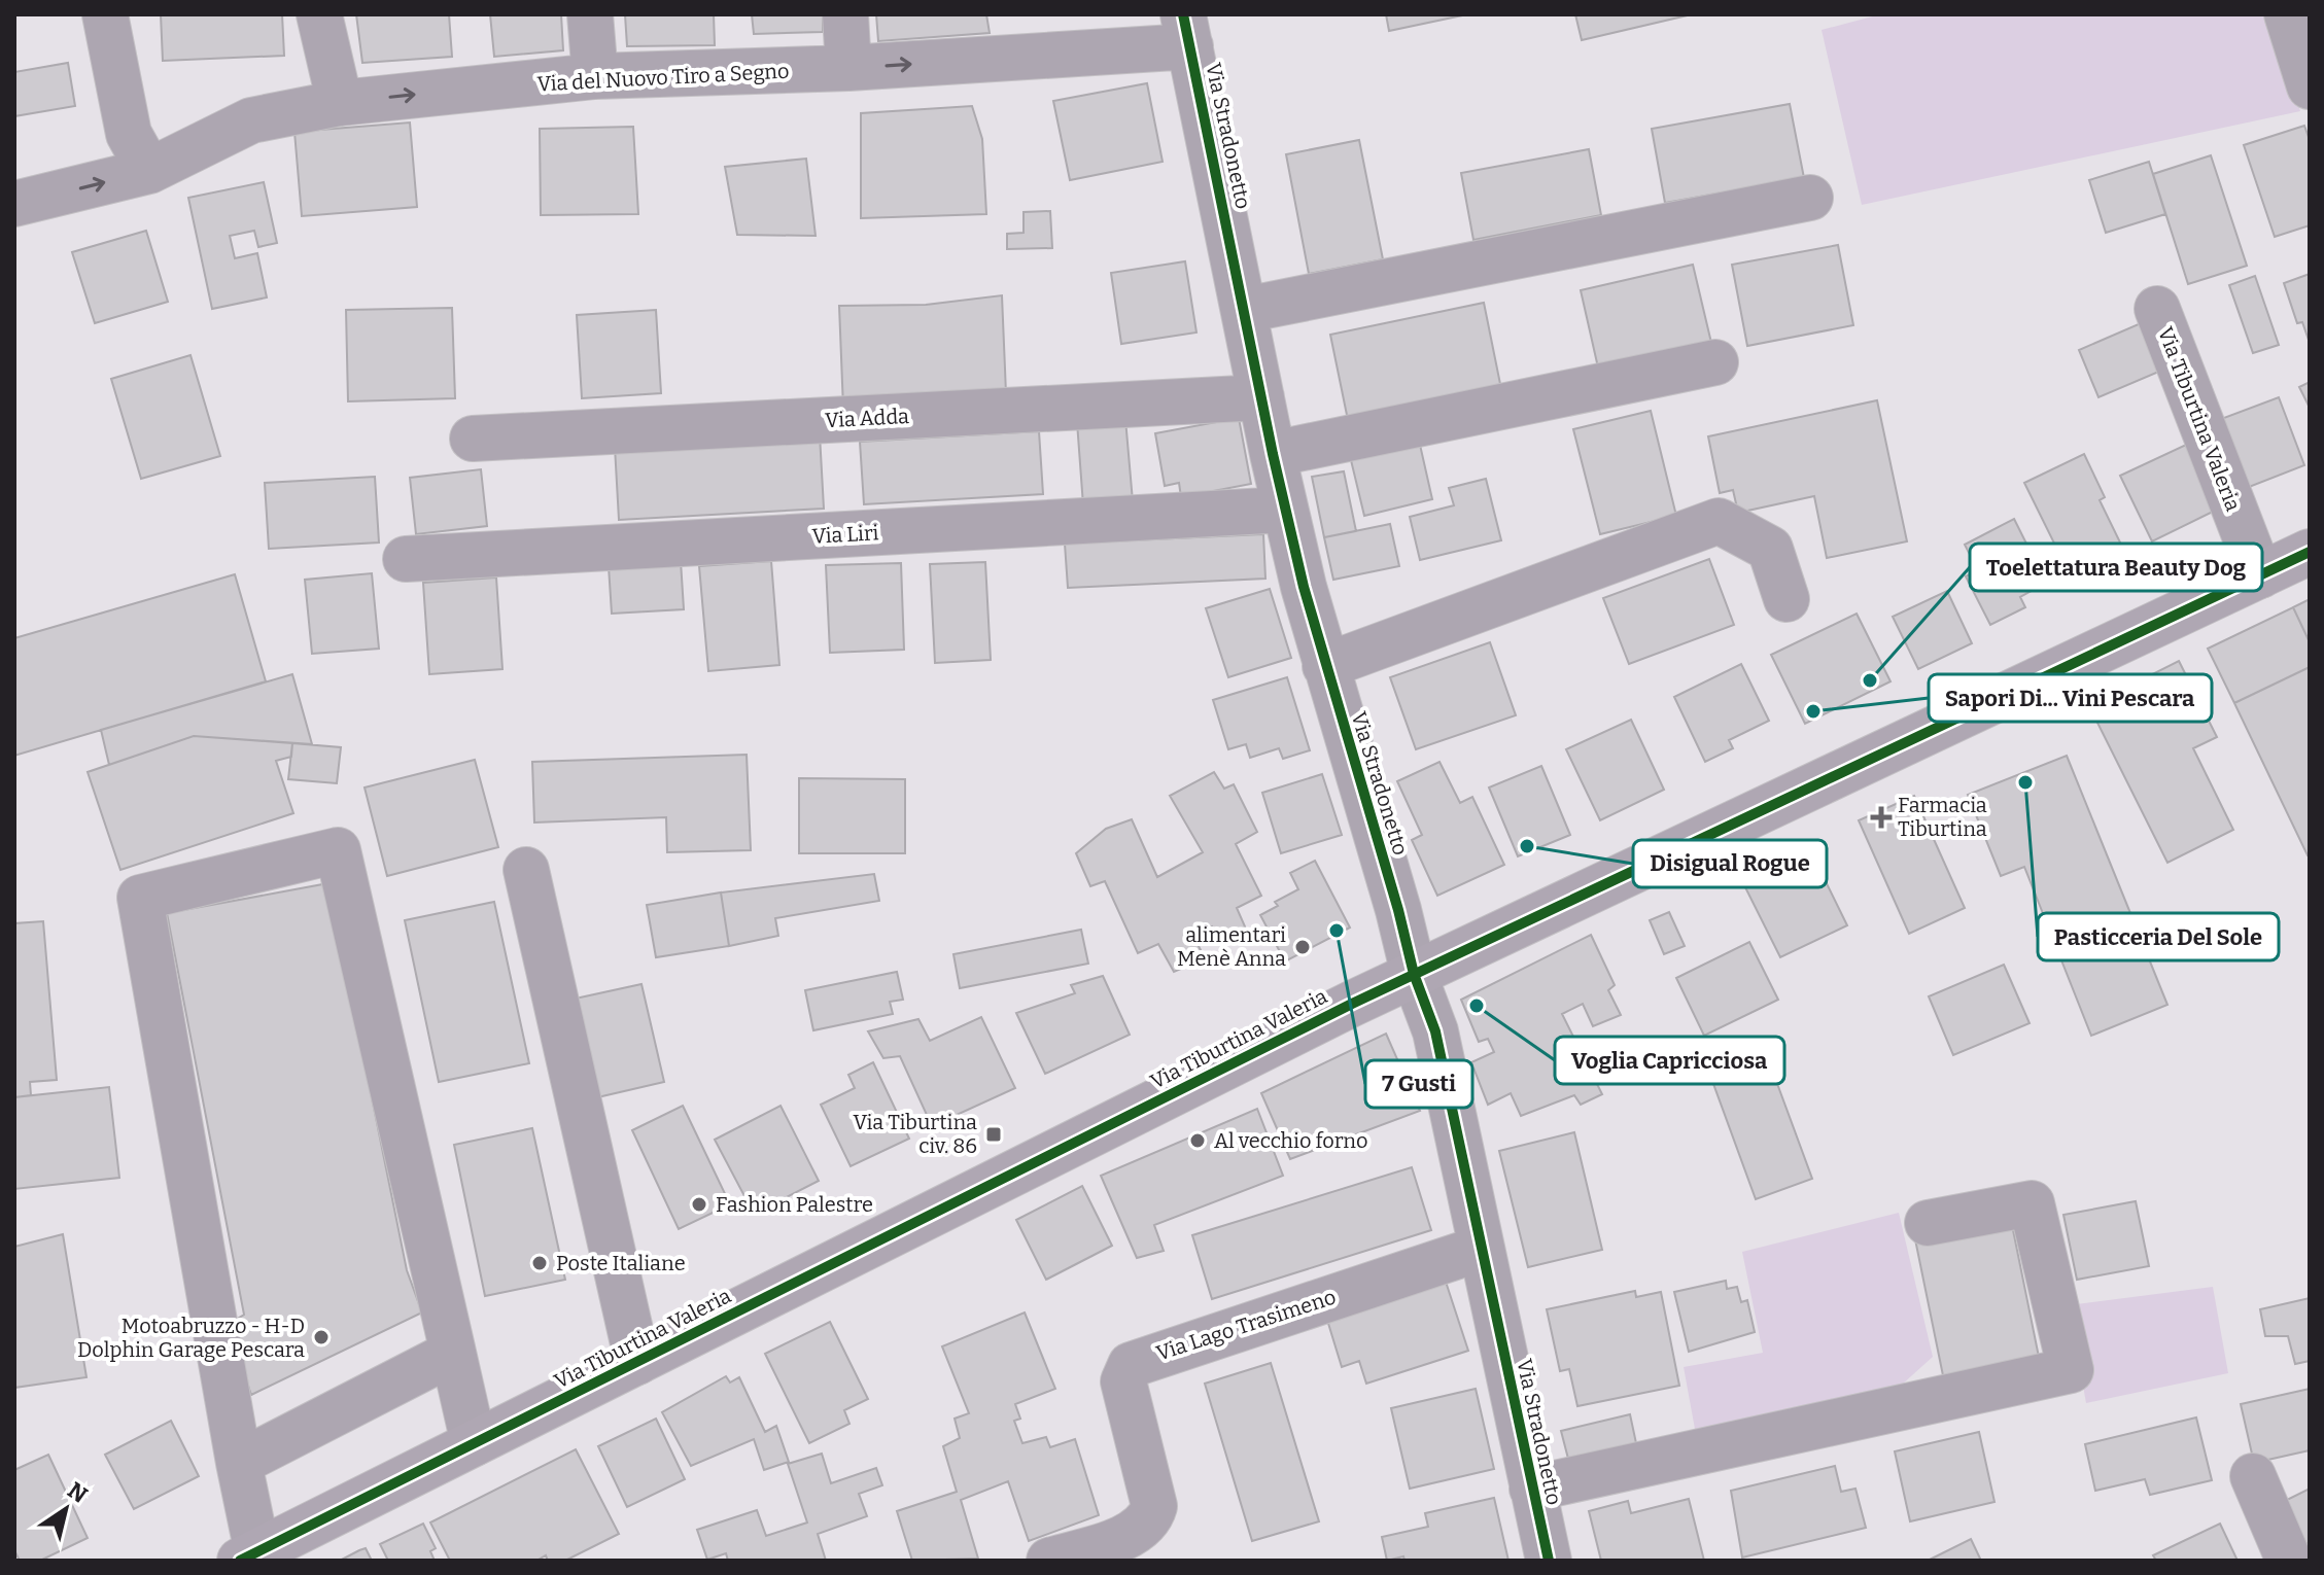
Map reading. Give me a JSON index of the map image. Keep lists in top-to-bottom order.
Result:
{
  "streets": {
    "main road": ["Via Tiburtina Valeria"],
    "street": [
      "Via del Nuovo Tiro a Segno",
      "Via Stradonetto",
      "Via Adda",
      "Via Liri",
      "Via Lago Trasimeno"
    ]
  },
  "crossings": [
    ["Via del Nuovo Tiro a Segno", "Via Stradonetto"],
    ["Via Stradonetto", "Via Adda"],
    ["Via Stradonetto", "Via Tiburtina Valeria"],
    ["Via Stradonetto", "Via Liri"],
    ["Via Stradonetto", "Via Lago Trasimeno"]
  ],
  "one_way": ["Via del Nuovo Tiro a Segno"],
  "places": {
    "other": [
      "Toelettatura Beauty Dog",
      "Sapori Di... Vini Pescara",
      "Pasticceria Del Sole",
      "Disigual Rogue",
      "7 Gusti",
      "alimentari Menè Anna",
      "Voglia Capricciosa",
      "Al vecchio forno",
      "Fashion Palestre",
      "Poste Italiane",
      "Motoabruzzo - H-D Dolphin Garage Pescara"
    ],
    "health": ["Farmacia Tiburtina"],
    "transit": ["Via Tiburtina civ. 86"]
  },
  "north": "top right"
}
